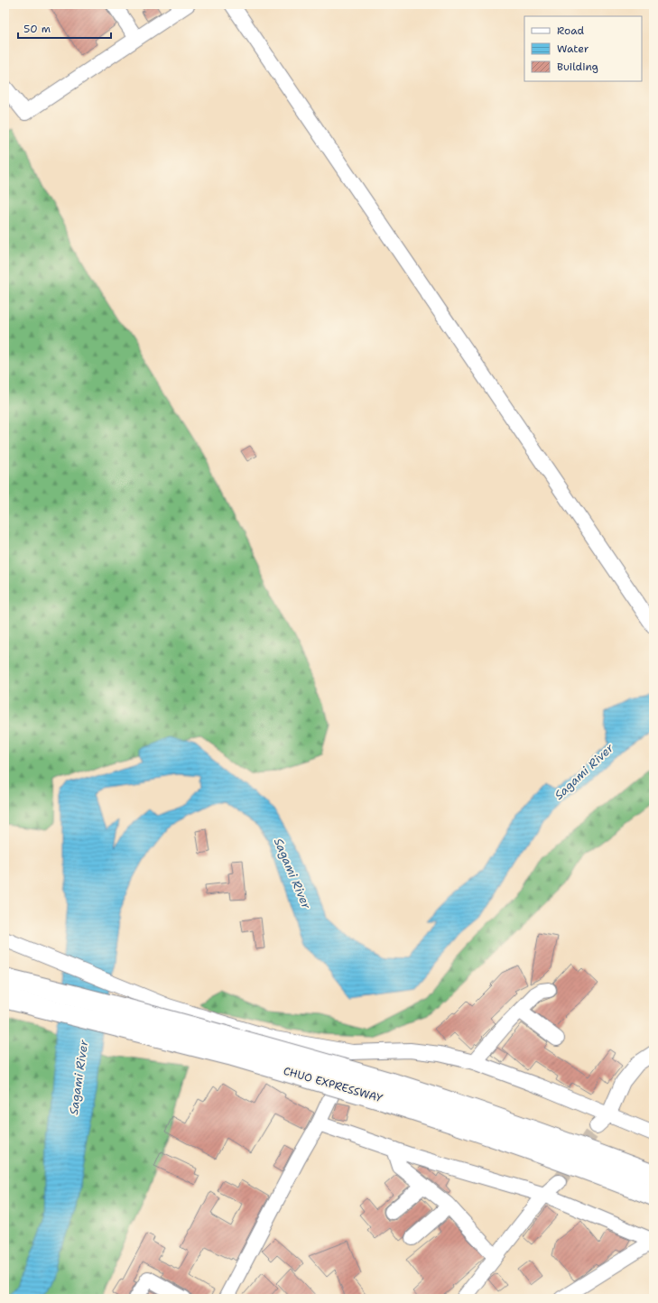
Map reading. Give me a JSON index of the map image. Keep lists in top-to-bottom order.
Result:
{
  "streets": {
    "highway": ["CHUO EXPRESSWAY"]
  },
  "water": ["Sagami River"],
  "legend": ["Road", "Water", "Building"],
  "scale_bar": "50 m"
}
